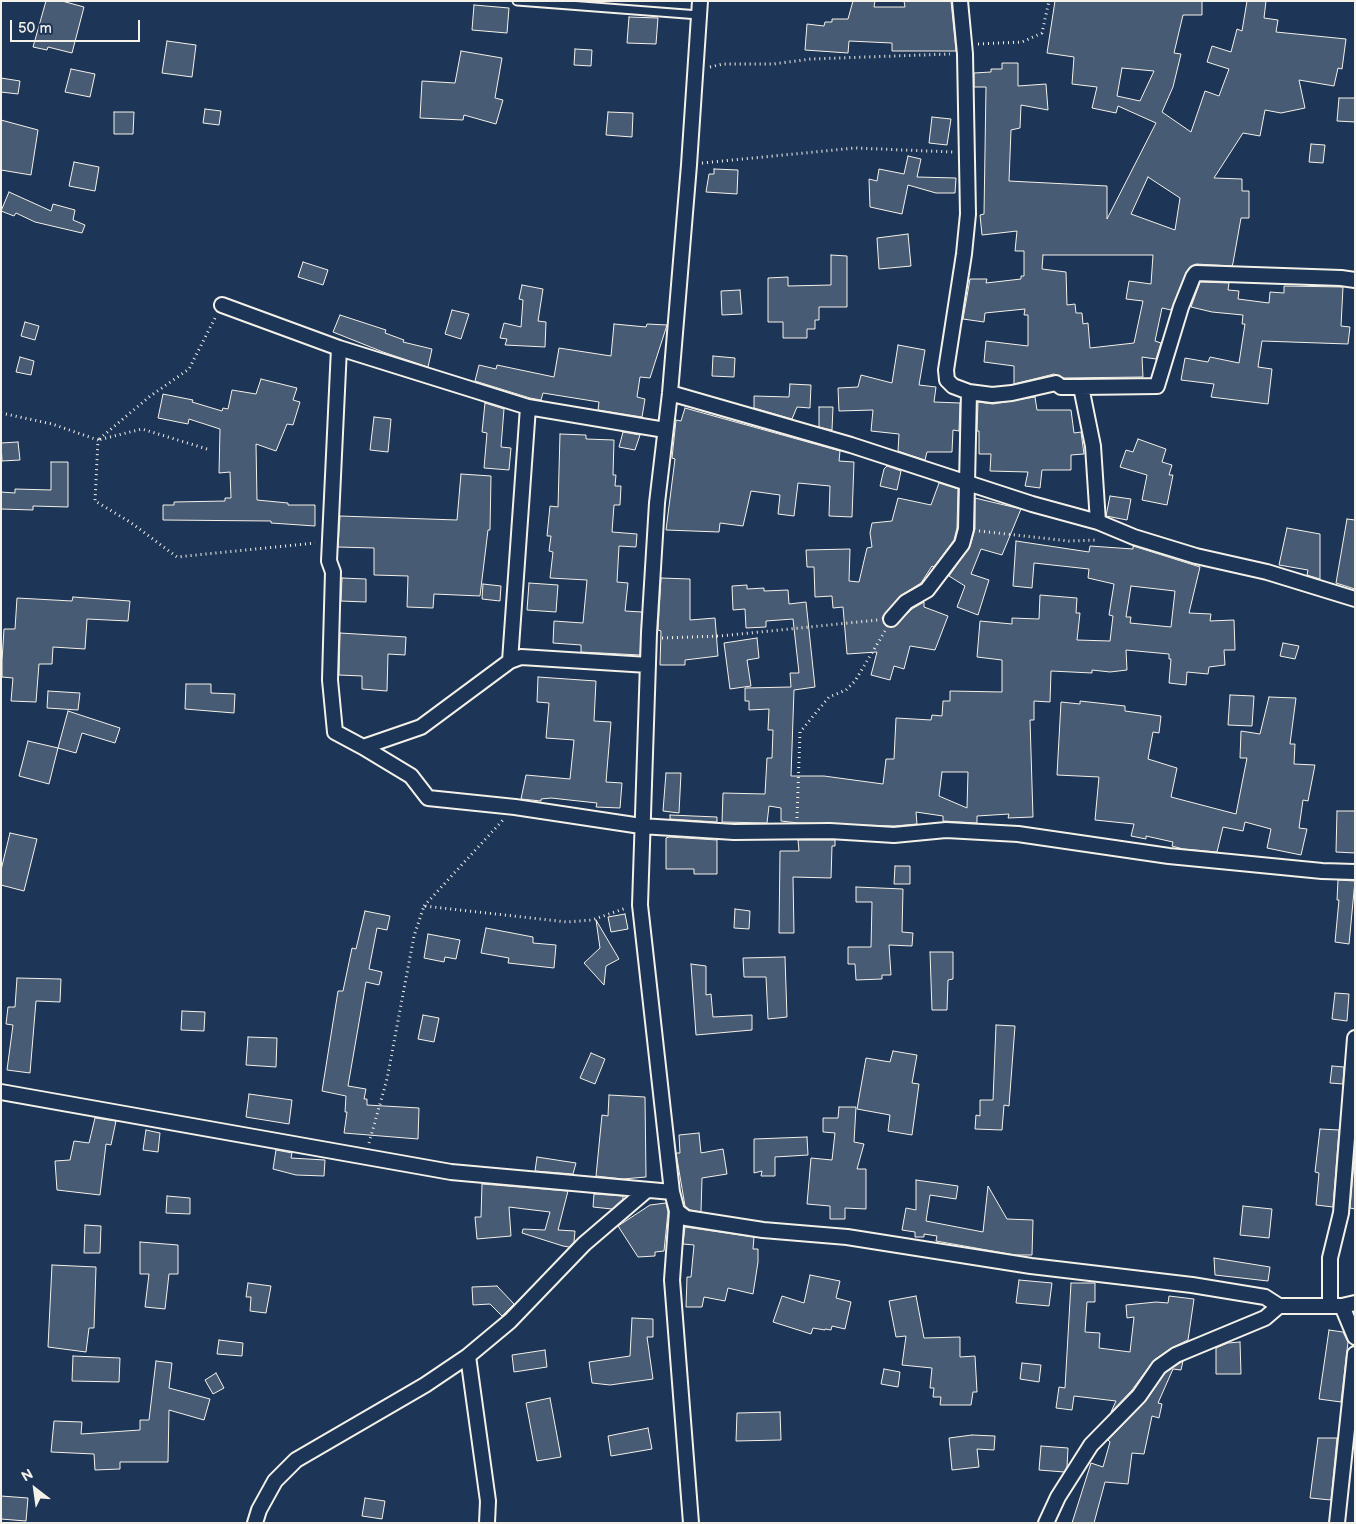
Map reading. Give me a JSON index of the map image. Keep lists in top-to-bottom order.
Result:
{
  "scale_bar": "50 m",
  "north": "top left"
}
